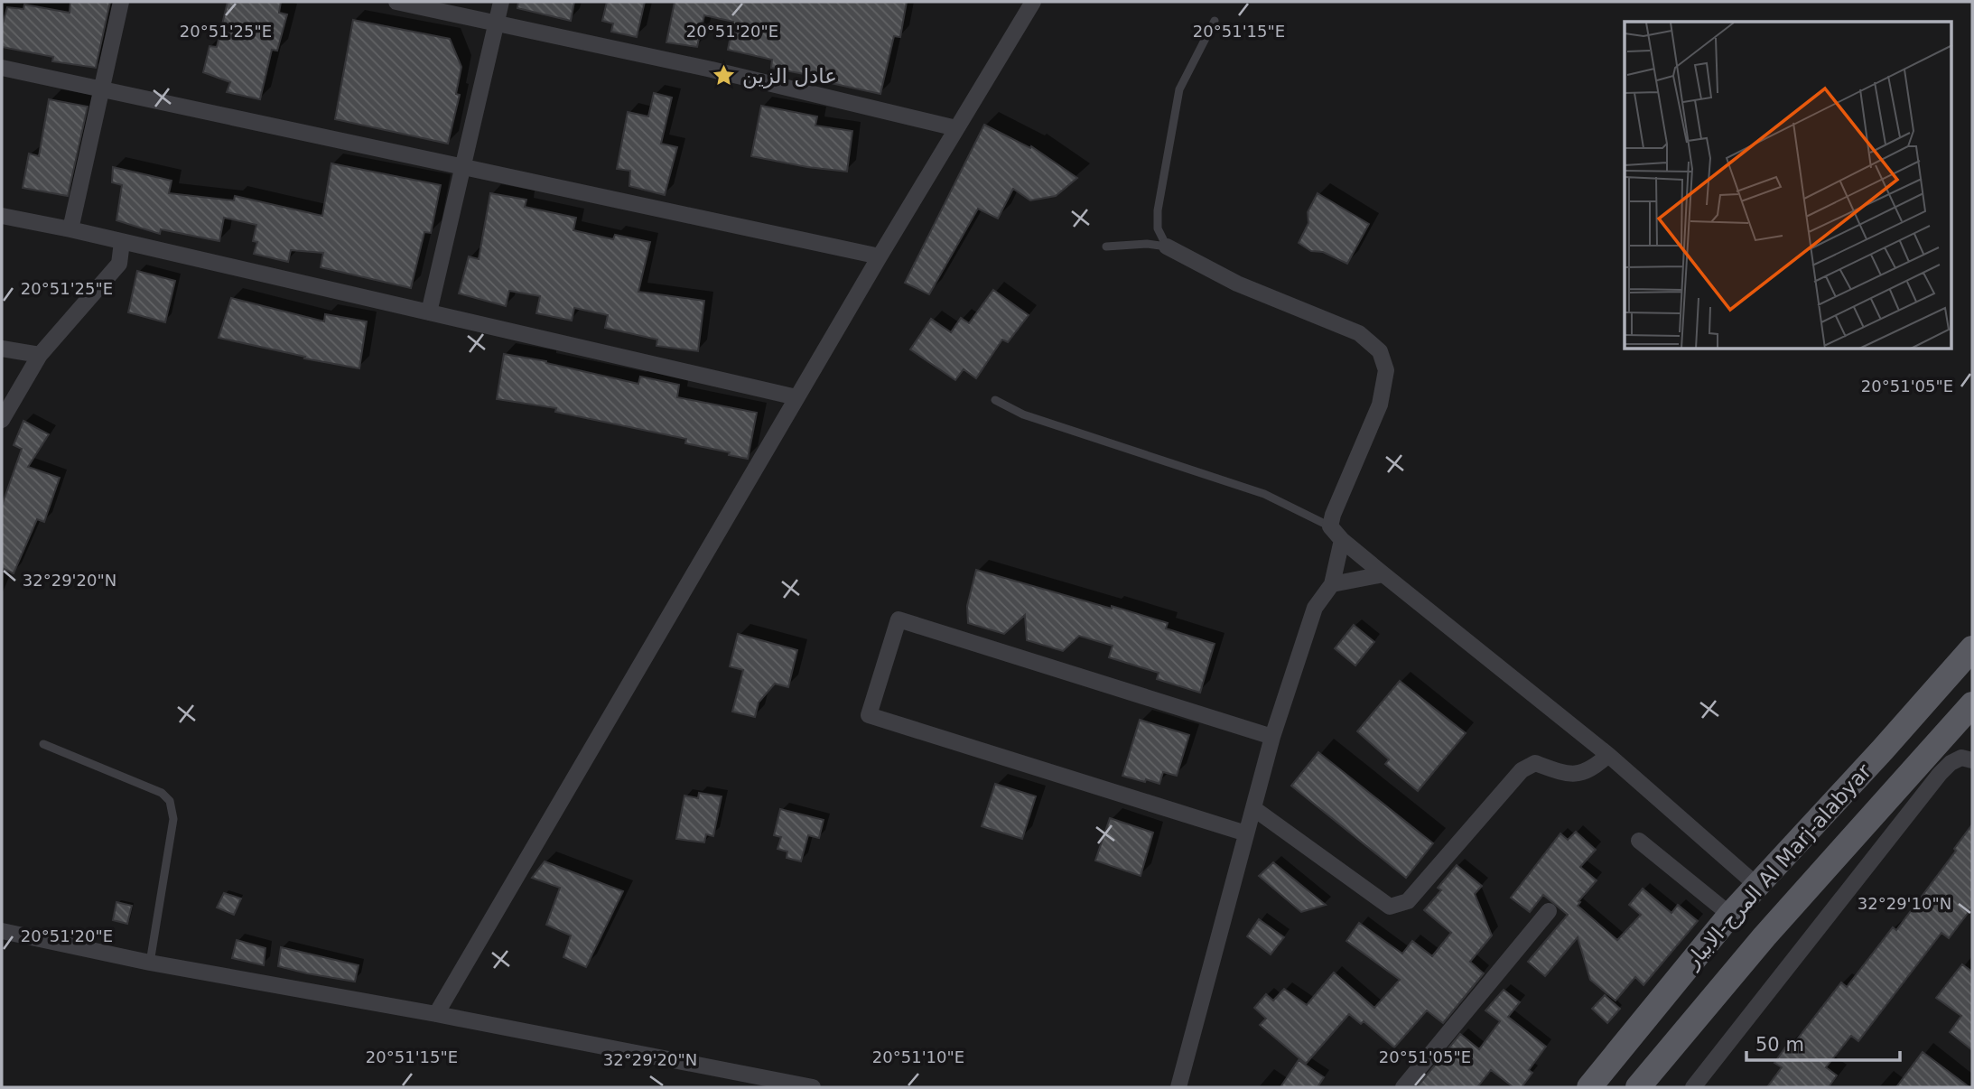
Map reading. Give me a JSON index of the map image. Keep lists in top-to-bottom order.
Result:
{
  "streets": {
    "main road": ["المرج-الابيار Al Marj-alabyar"]
  },
  "places": {
    "place": ["عادل الزين"]
  },
  "scale_bar": "50 m",
  "coordinates": [
    "20°51'20\"E",
    "20°51'15\"E",
    "20°51'25\"E",
    "20°51'05\"E",
    "32°29'20\"N",
    "32°29'10\"N",
    "20°51'10\"E"
  ]
}
